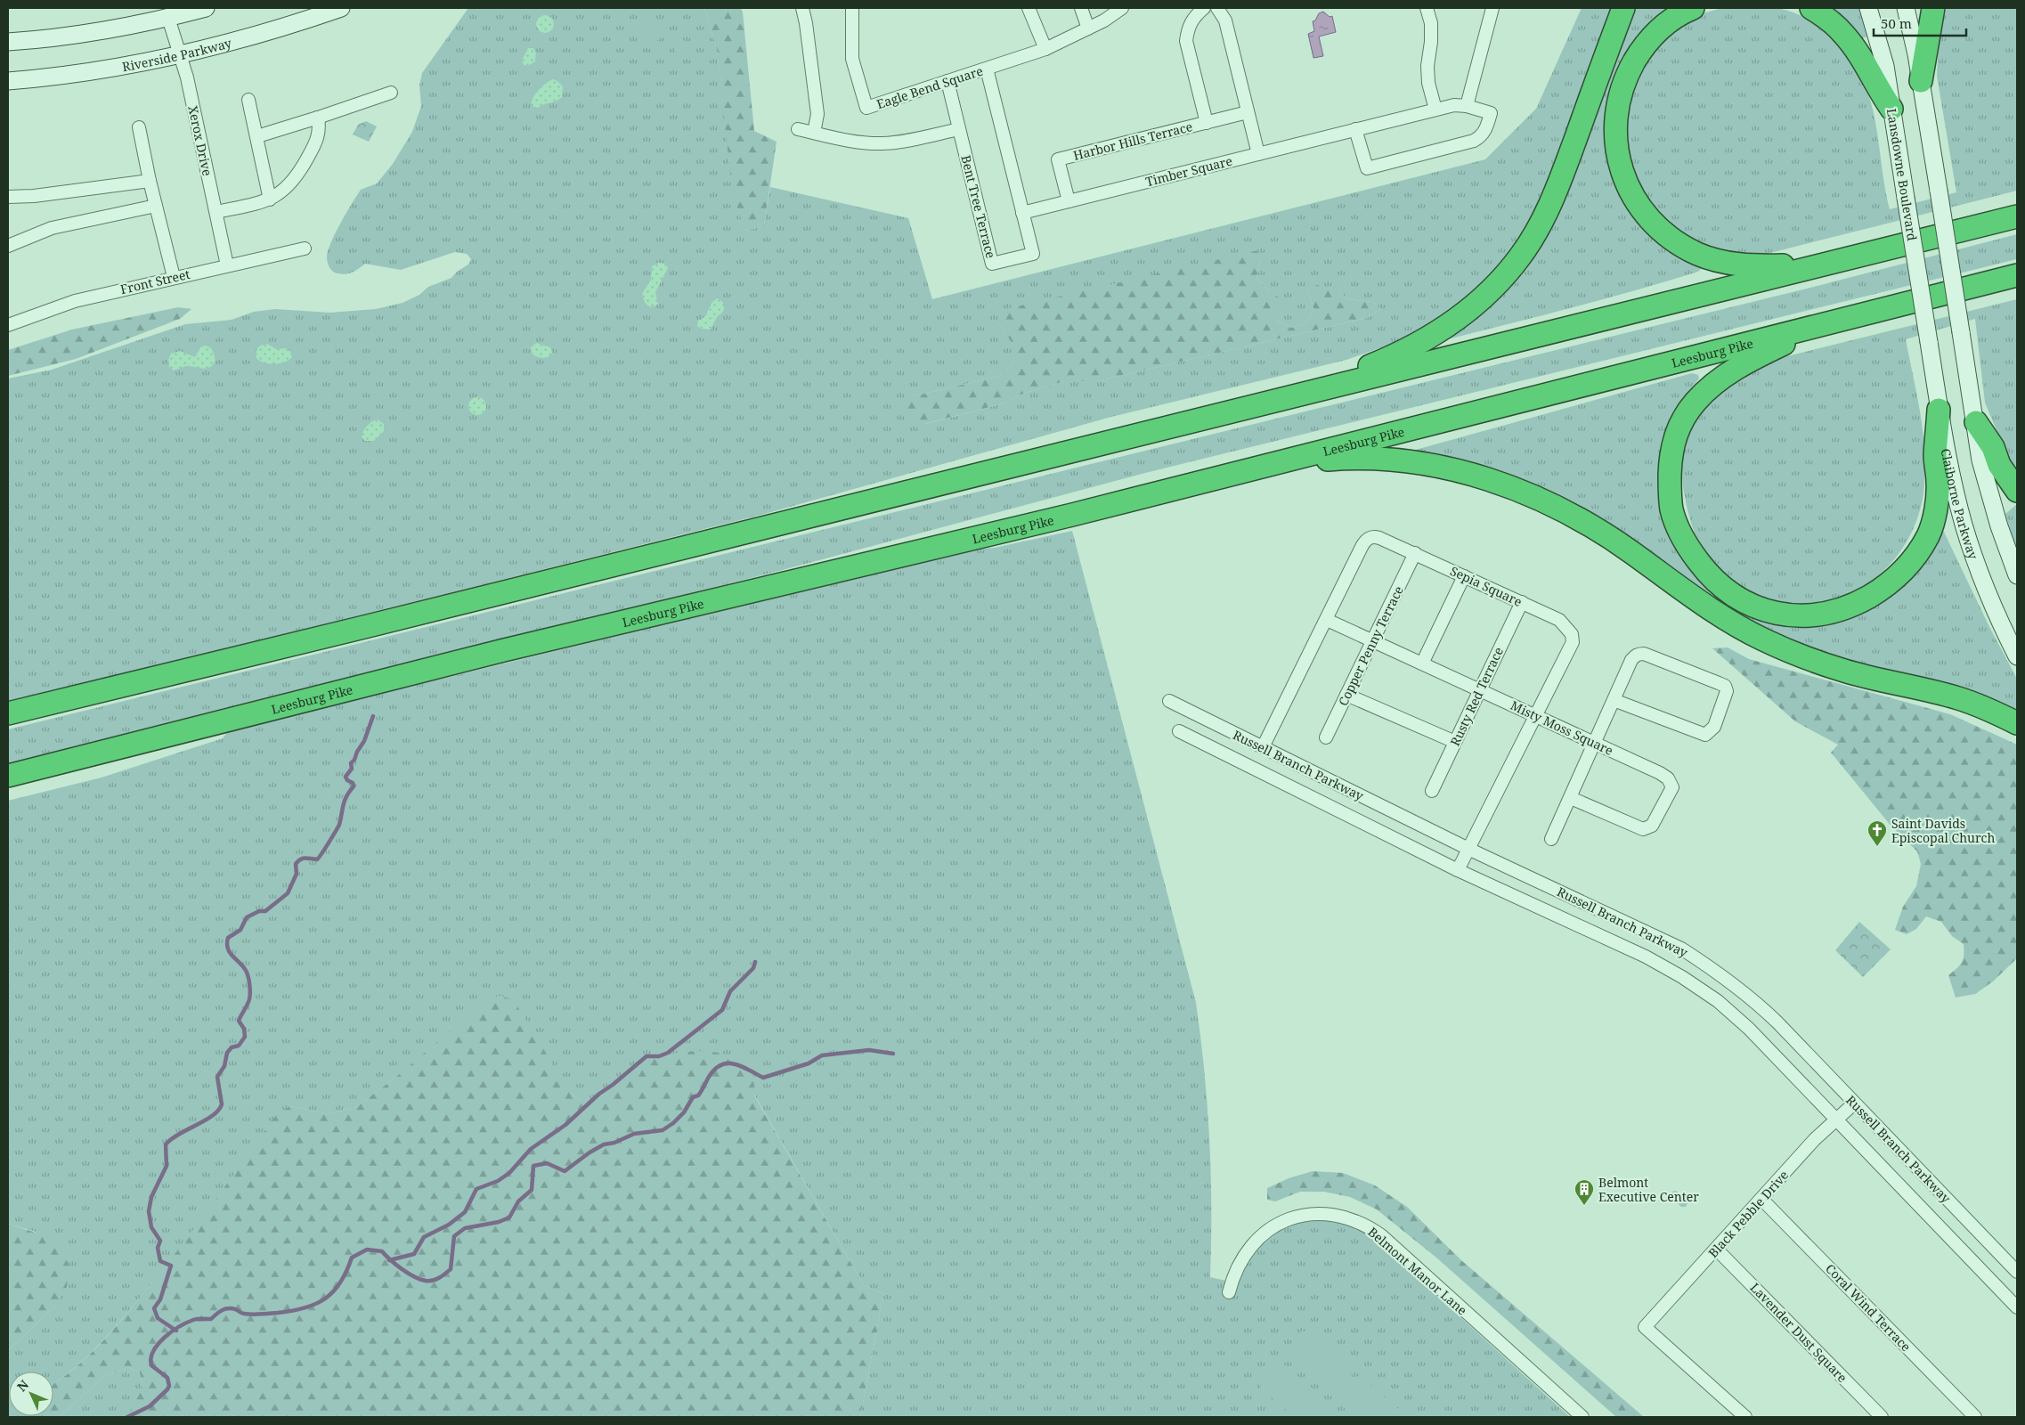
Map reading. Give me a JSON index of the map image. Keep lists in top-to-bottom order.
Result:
{
  "streets": {
    "highway": ["Leesburg Pike"],
    "main road": ["Riverside Parkway", "Lansdowne Boulevard", "Claiborne Parkway"],
    "street": [
      "Eagle Bend Square",
      "Xerox Drive",
      "Harbor Hills Terrace",
      "Timber Square",
      "Bent Tree Terrace",
      "Front Street",
      "Sepia Square",
      "Copper Penny Terrace",
      "Rusty Red Terrace",
      "Misty Moss Square",
      "Russell Branch Parkway",
      "Black Pebble Drive",
      "Belmont Manor Lane",
      "Coral Wind Terrace",
      "Lavender Dust Square"
    ]
  },
  "crossings": [
    ["Riverside Parkway", "Xerox Drive"],
    ["Eagle Bend Square", "Bent Tree Terrace"],
    ["Xerox Drive", "Front Street"],
    ["Harbor Hills Terrace", "Timber Square"],
    ["Timber Square", "Bent Tree Terrace"],
    ["Lansdowne Boulevard", "Claiborne Parkway"],
    ["Sepia Square", "Copper Penny Terrace"],
    ["Sepia Square", "Rusty Red Terrace"],
    ["Sepia Square", "Misty Moss Square"],
    ["Sepia Square", "Russell Branch Parkway"],
    ["Copper Penny Terrace", "Misty Moss Square"],
    ["Rusty Red Terrace", "Misty Moss Square"],
    ["Russell Branch Parkway", "Black Pebble Drive"],
    ["Black Pebble Drive", "Coral Wind Terrace"],
    ["Black Pebble Drive", "Lavender Dust Square"]
  ],
  "places": {
    "church": ["Saint Davids Episcopal Church"],
    "building": ["Belmont Executive Center"]
  },
  "scale_bar": "50 m",
  "north": "top left"
}
